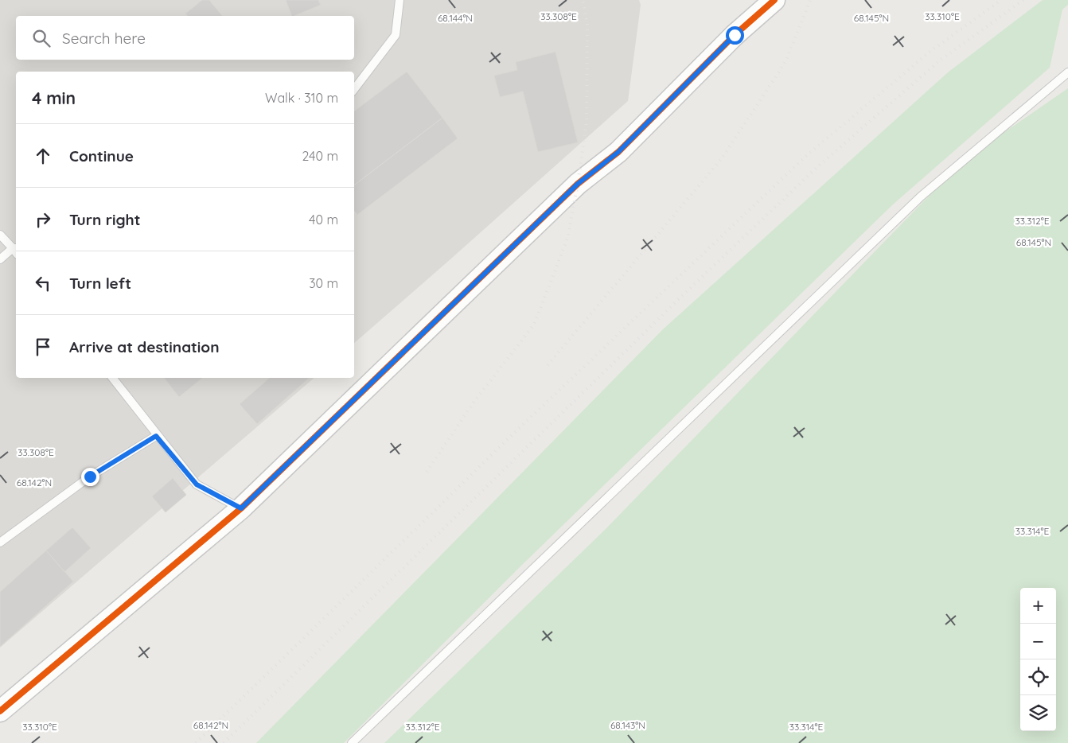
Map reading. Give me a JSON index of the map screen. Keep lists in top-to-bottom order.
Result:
{
  "page": {
    "search": "Search here",
    "heading": ["4 min", "Walk · 310 m"],
    "list": [
      ["Continue", "240 m"],
      ["Turn right", "40 m"],
      ["Turn left", "30 m"],
      "Arrive at destination"
    ],
    "map_buttons": ["+", "−"]
  },
  "coordinates": [
    "33.310°E",
    "33.308°E",
    "68.144°N",
    "68.145°N",
    "33.312°E",
    "68.142°N",
    "33.314°E",
    "68.143°N"
  ]
}
